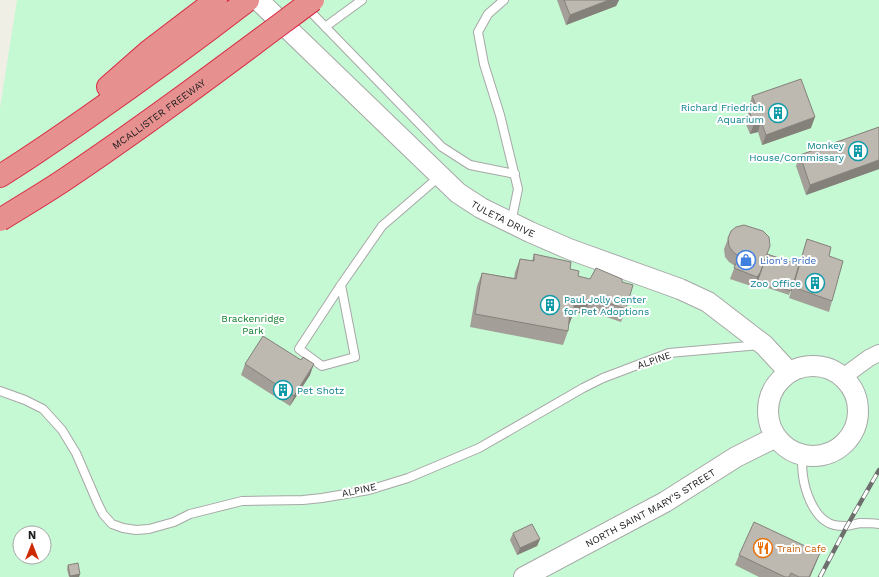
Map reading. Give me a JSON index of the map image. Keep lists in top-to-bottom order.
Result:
{
  "streets": {
    "highway": ["MCALLISTER FREEWAY"],
    "street": ["TULETA DRIVE", "NORTH SAINT MARY'S STREET"],
    "lane": ["ALPINE"]
  },
  "crossings": [
    ["TULETA DRIVE", "ALPINE"],
    ["TULETA DRIVE", "NORTH SAINT MARY'S STREET"]
  ],
  "parks": ["Brackenridge Park"],
  "places": {
    "building": [
      "Richard Friedrich Aquarium",
      "Monkey House/Commissary",
      "Zoo Office",
      "Paul Jolly Center for Pet Adoptions",
      "Pet Shotz"
    ],
    "shop": ["Lion's Pride"],
    "restaurant": ["Train Cafe"]
  },
  "north": "top"
}
